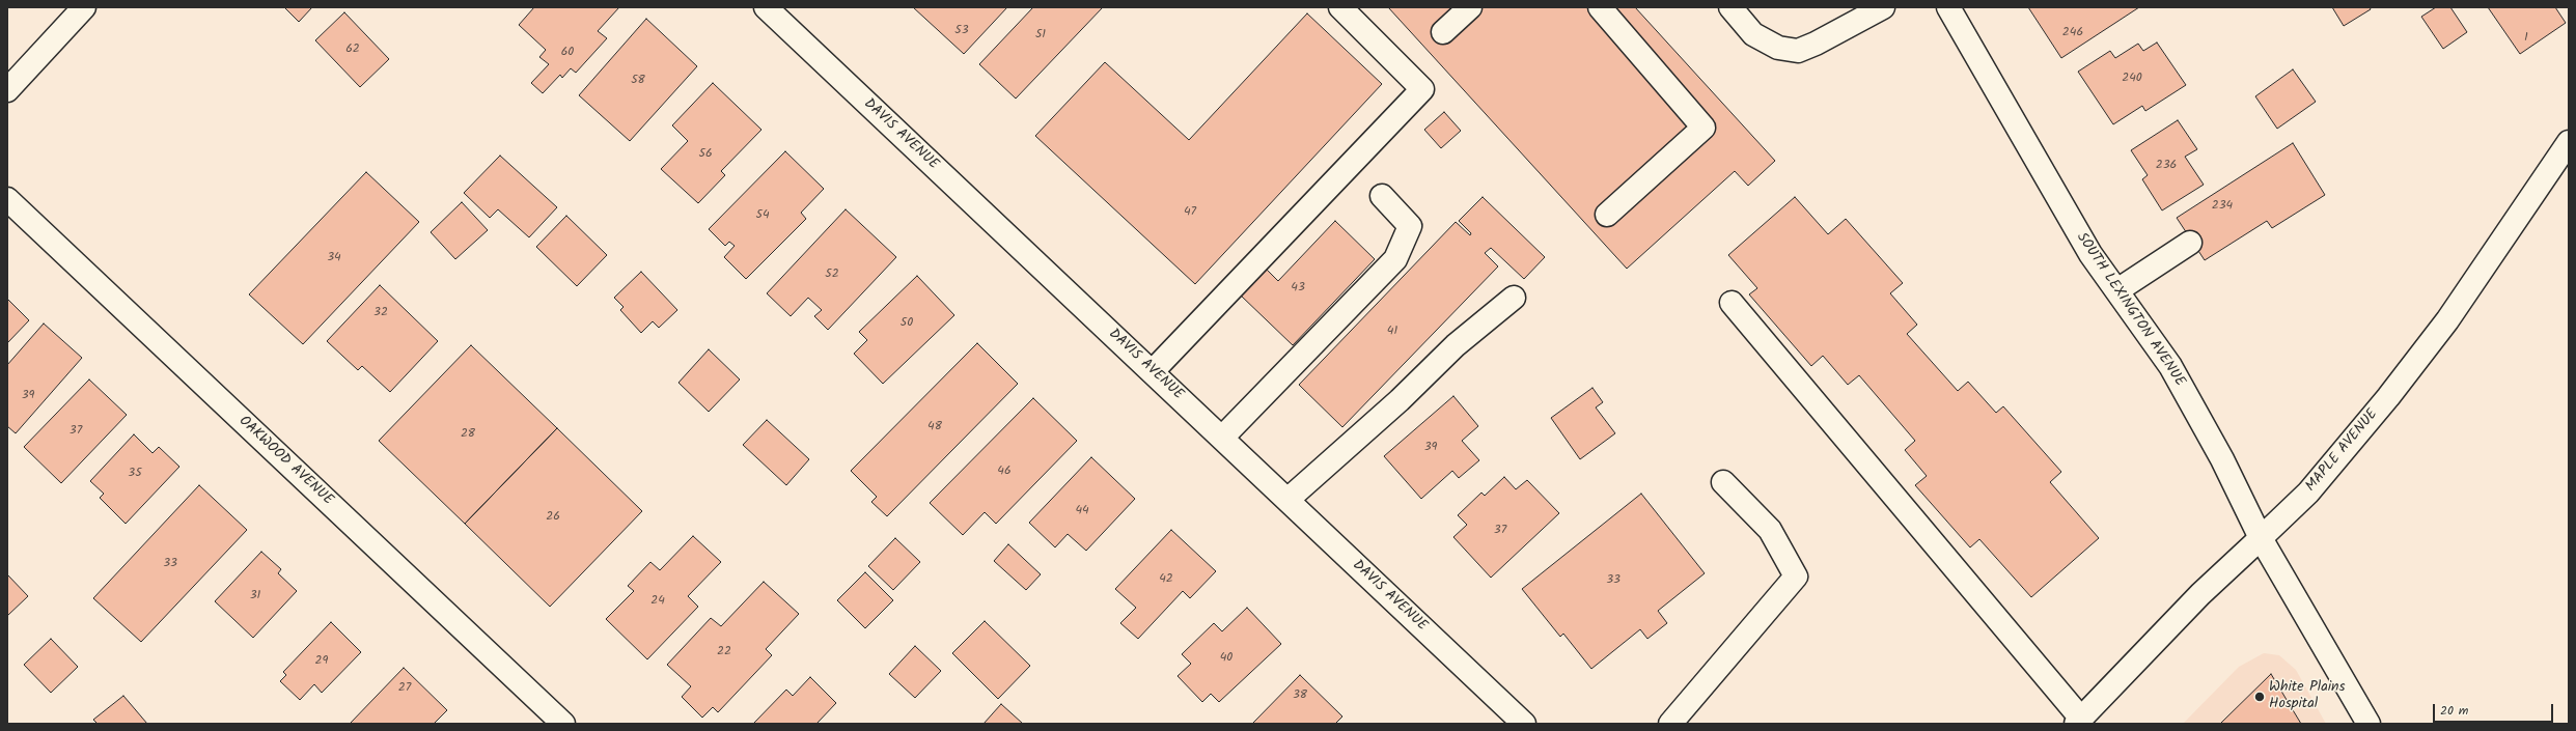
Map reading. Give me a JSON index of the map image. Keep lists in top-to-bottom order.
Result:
{
  "streets": {
    "street": [
      "DAVIS AVENUE",
      "SOUTH LEXINGTON AVENUE",
      "MAPLE AVENUE",
      "OAKWOOD AVENUE"
    ]
  },
  "crossings": [
    ["SOUTH LEXINGTON AVENUE", "MAPLE AVENUE"]
  ],
  "places": ["White Plains Hospital"],
  "house_numbers": [
    "53",
    "246",
    "51",
    "1",
    "62",
    "60",
    "240",
    "58",
    "56",
    "236",
    "234",
    "47",
    "54",
    "34",
    "52",
    "43",
    "32",
    "50",
    "41",
    "39",
    "48",
    "37",
    "28",
    "39",
    "46",
    "35",
    "44",
    "26",
    "37",
    "33",
    "42",
    "33",
    "31",
    "24",
    "22",
    "40",
    "29",
    "27",
    "38"
  ],
  "scale_bar": "20 m"
}
